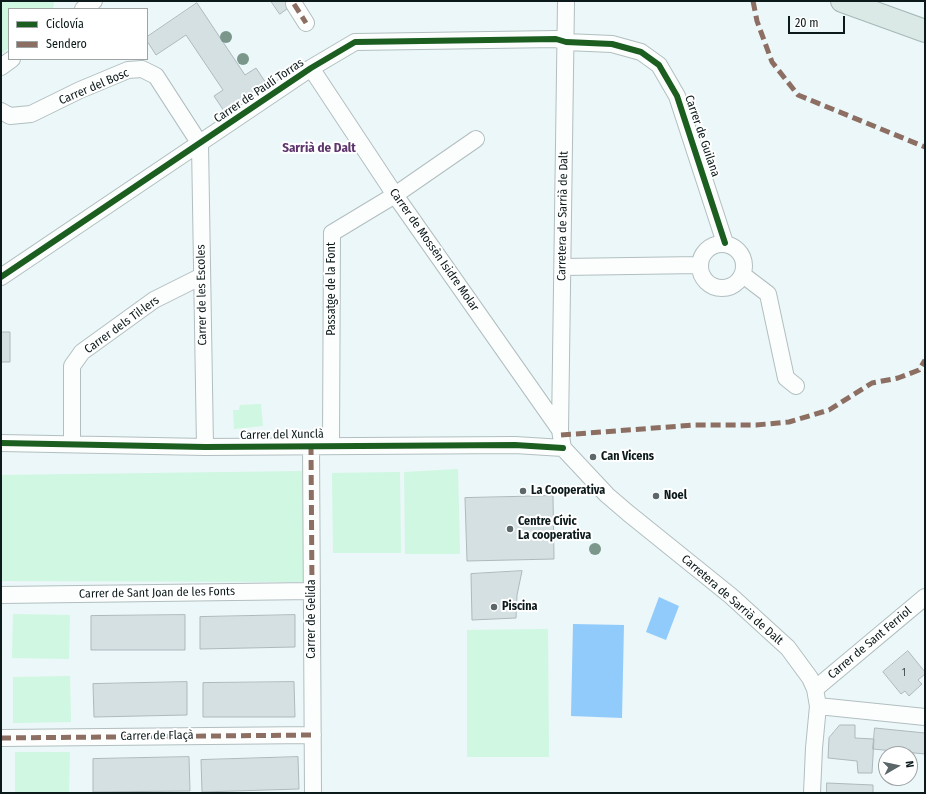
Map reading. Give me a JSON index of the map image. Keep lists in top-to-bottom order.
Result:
{
  "streets": {
    "street": [
      "Carrer del Bosc",
      "Carrer de Paulí Torras",
      "Carrer de Guilana",
      "Carretera de Sarrià de Dalt",
      "Carrer de Mossèn Isidre Molar",
      "Passatge de la Font",
      "Carrer de les Escoles",
      "Carrer dels Til·lers",
      "Carrer del Xunclà",
      "Carrer de Sant Joan de les Fonts",
      "Carrer de Gelida",
      "Carrer de Sant Ferriol",
      "Carrer de Flaçà"
    ]
  },
  "crossings": [
    ["Carrer del Bosc", "Carrer de Paulí Torras"],
    ["Carrer del Bosc", "Carrer de les Escoles"],
    ["Carrer de Paulí Torras", "Carrer de Guilana"],
    ["Carrer de Paulí Torras", "Carretera de Sarrià de Dalt"],
    ["Carrer de Paulí Torras", "Carrer de Mossèn Isidre Molar"],
    ["Carrer de Paulí Torras", "Carrer de les Escoles"],
    ["Carrer de Guilana", "Carretera de Sarrià de Dalt"],
    ["Carretera de Sarrià de Dalt", "Carrer de Mossèn Isidre Molar"],
    ["Carretera de Sarrià de Dalt", "Carrer del Xunclà"],
    ["Carretera de Sarrià de Dalt", "Carrer de Sant Ferriol"],
    ["Carrer de Mossèn Isidre Molar", "Passatge de la Font"],
    ["Passatge de la Font", "Carrer del Xunclà"],
    ["Carrer de les Escoles", "Carrer dels Til·lers"],
    ["Carrer de les Escoles", "Carrer del Xunclà"],
    ["Carrer dels Til·lers", "Carrer del Xunclà"],
    ["Carrer del Xunclà", "Carrer de Gelida"],
    ["Carrer de Sant Joan de les Fonts", "Carrer de Gelida"],
    ["Carrer de Gelida", "Carrer de Flaçà"]
  ],
  "districts": ["Sarrià de Dalt"],
  "places": [
    "Can Vicens",
    "La Cooperativa",
    "Noel",
    "Centre Cívic La cooperativa",
    "Piscina"
  ],
  "house_numbers": ["1"],
  "legend": ["Ciclovía", "Sendero"],
  "scale_bar": "20 m",
  "north": "right"
}
